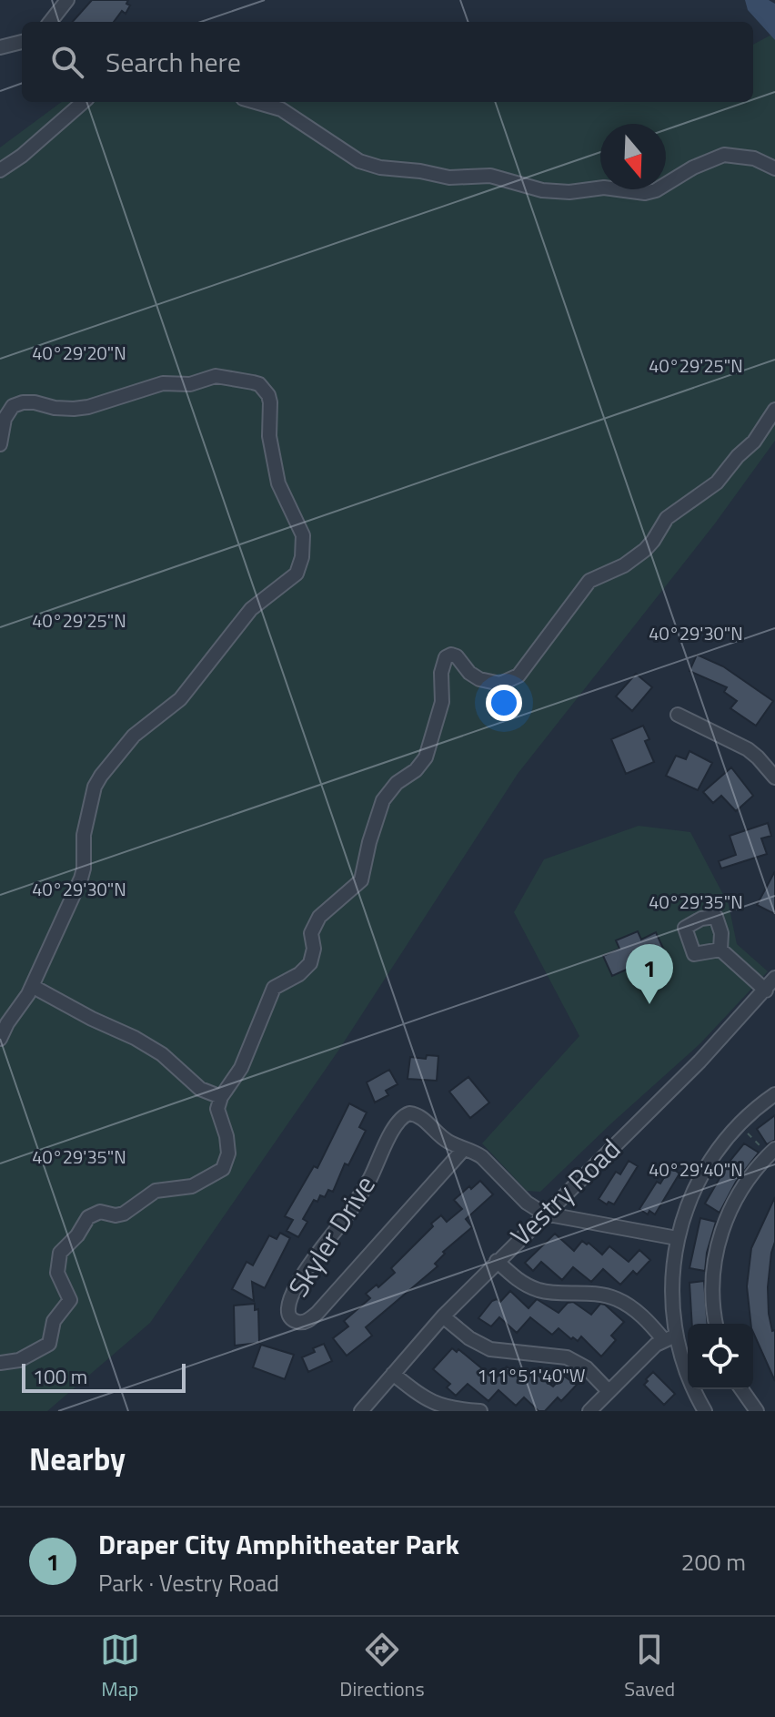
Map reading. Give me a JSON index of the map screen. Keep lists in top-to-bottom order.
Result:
{
  "streets": {
    "street": ["Vestry Road", "Skyler Drive"]
  },
  "crossings": [
    ["Vestry Road", "Skyler Drive"]
  ],
  "scale_bar": "100 m",
  "north": "bottom",
  "page": {
    "search": "Search here",
    "pins": "1",
    "scale": "100 m",
    "heading": "Nearby",
    "list": [
      {
        "mark": "1",
        "name": "Draper City Amphitheater Park",
        "note": "Park · Vestry Road",
        "value": "200 m"
      }
    ],
    "nav": ["Map", "Directions", "Saved"]
  },
  "coordinates": [
    "40°29'20\"N",
    "40°29'25\"N",
    "40°29'30\"N",
    "40°29'35\"N",
    "40°29'40\"N",
    "111°51'40\"W"
  ]
}
